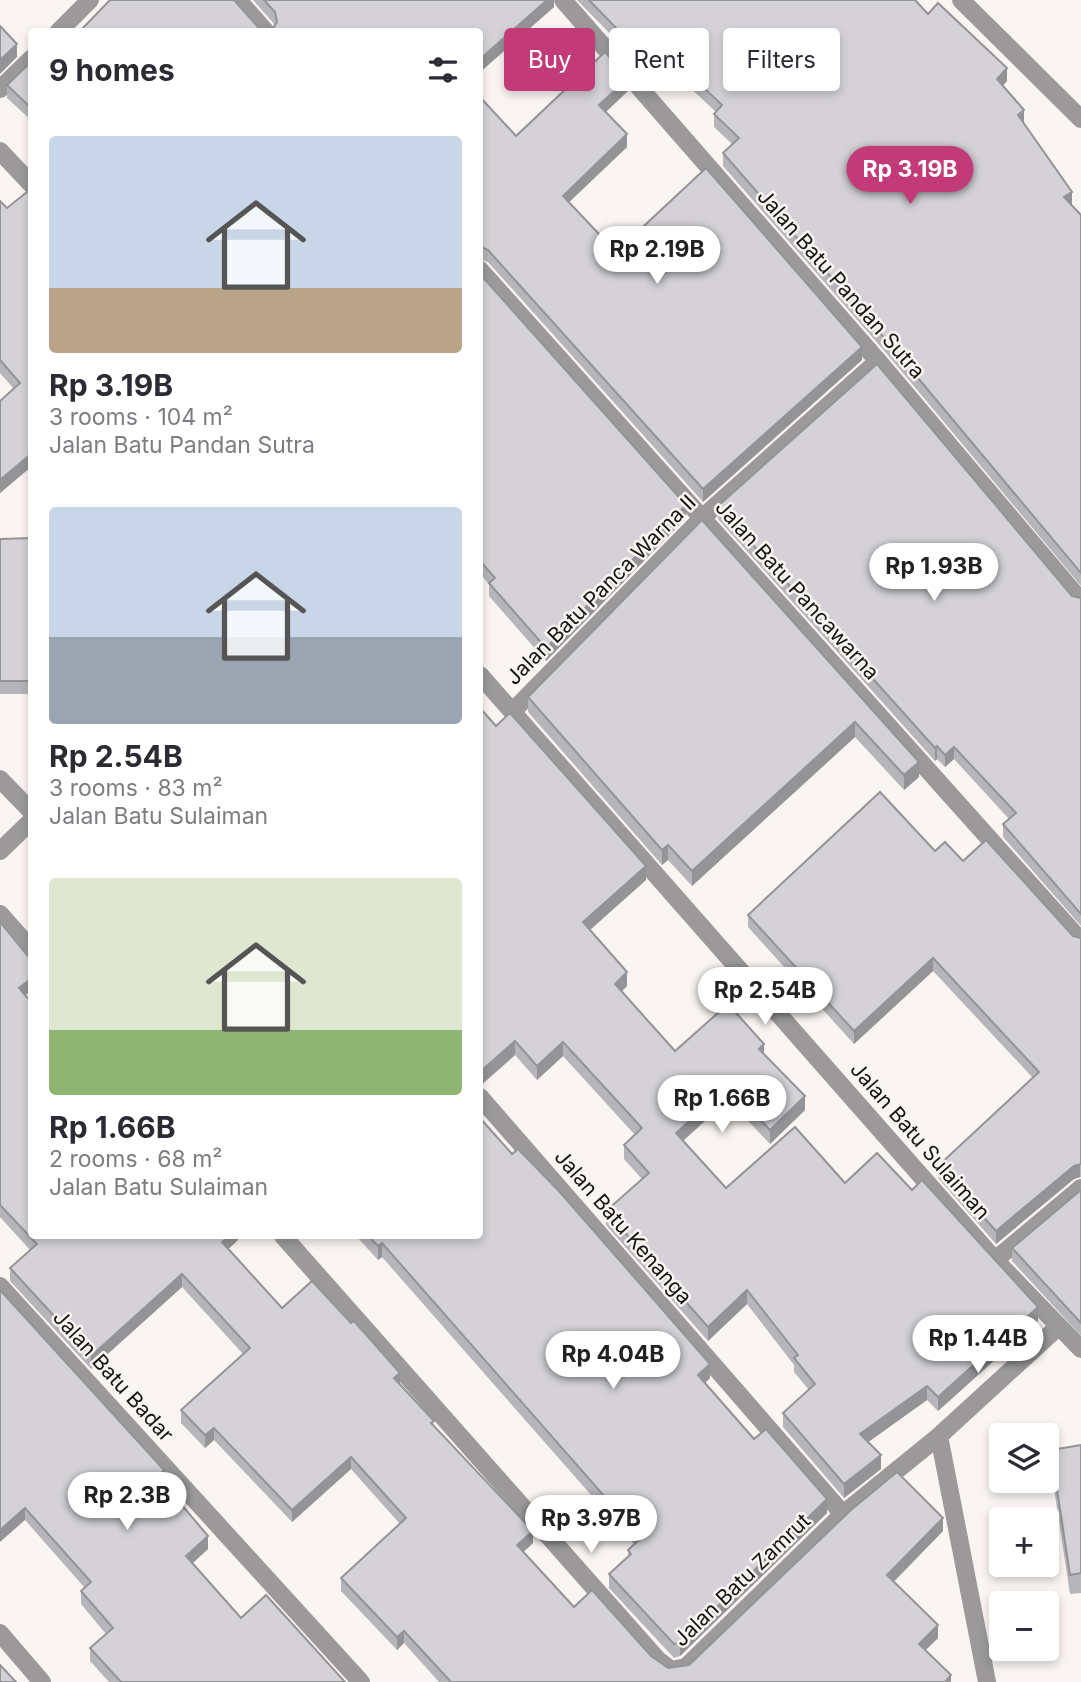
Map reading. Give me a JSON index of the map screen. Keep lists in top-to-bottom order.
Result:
{
  "streets": {
    "street": [
      "Jalan Batu Pandan Sutra",
      "Jalan Batu Panca Warna II",
      "Jalan Batu Pancawarna",
      "Jalan Batu Sulaiman",
      "Jalan Batu Kenanga",
      "Jalan Batu Badar",
      "Jalan Batu Zamrut"
    ]
  },
  "crossings": [
    ["Jalan Batu Pandan Sutra", "Jalan Batu Panca Warna II"],
    ["Jalan Batu Panca Warna II", "Jalan Batu Pancawarna"],
    ["Jalan Batu Panca Warna II", "Jalan Batu Sulaiman"],
    ["Jalan Batu Sulaiman", "Jalan Batu Zamrut"],
    ["Jalan Batu Kenanga", "Jalan Batu Zamrut"]
  ],
  "page": {
    "chip": ["Buy", "Rent", "Filters"],
    "heading": "9 homes",
    "list": [
      {
        "name": "Rp 3.19B",
        "note": "3 rooms · 104 m² · Jalan Batu Pandan Sutra"
      },
      {
        "name": "Rp 2.54B",
        "note": "3 rooms · 83 m² · Jalan Batu Sulaiman"
      },
      {
        "name": "Rp 1.66B",
        "note": "2 rooms · 68 m² · Jalan Batu Sulaiman"
      }
    ],
    "price": [
      "Rp 3.19B",
      "Rp 2.19B",
      "Rp 1.93B",
      "Rp 2.54B",
      "Rp 1.66B",
      "Rp 1.44B",
      "Rp 4.04B",
      "Rp 2.3B",
      "Rp 3.97B"
    ],
    "map_buttons": ["+", "−"]
  }
}
